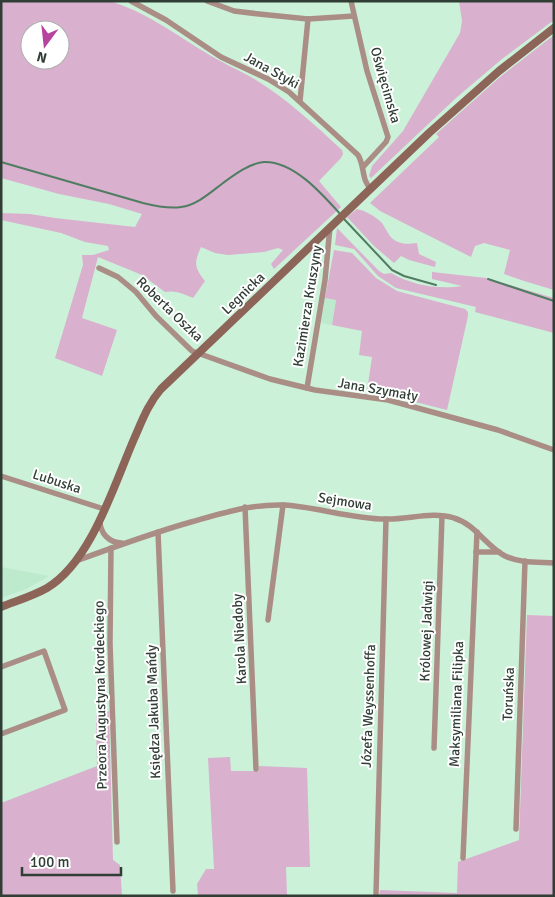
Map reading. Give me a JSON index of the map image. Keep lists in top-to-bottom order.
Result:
{
  "streets": {
    "main road": ["Legnicka"],
    "street": [
      "Jana Styki",
      "Oświęcimska",
      "Kazimierza Kruszyny",
      "Roberta Oszka",
      "Jana Szymały",
      "Lubuska",
      "Sejmowa",
      "Królowej Jadwigi",
      "Karola Niedoby",
      "Toruńska",
      "Przeora Augustyna Kordeckiego",
      "Maksymiliana Filipka",
      "Józefa Weyssenhoffa",
      "Księdza Jakuba Mańdy"
    ]
  },
  "crossings": [
    ["Jana Styki", "Oświęcimska"],
    ["Jana Styki", "Legnicka"],
    ["Legnicka", "Kazimierza Kruszyny"],
    ["Legnicka", "Roberta Oszka"],
    ["Legnicka", "Jana Szymały"],
    ["Legnicka", "Lubuska"],
    ["Legnicka", "Sejmowa"],
    ["Kazimierza Kruszyny", "Jana Szymały"],
    ["Roberta Oszka", "Jana Szymały"],
    ["Sejmowa", "Królowej Jadwigi"],
    ["Sejmowa", "Karola Niedoby"],
    ["Sejmowa", "Toruńska"],
    ["Sejmowa", "Przeora Augustyna Kordeckiego"],
    ["Sejmowa", "Maksymiliana Filipka"],
    ["Sejmowa", "Józefa Weyssenhoffa"],
    ["Sejmowa", "Księdza Jakuba Mańdy"]
  ],
  "scale_bar": "100 m",
  "north": "bottom"
}
